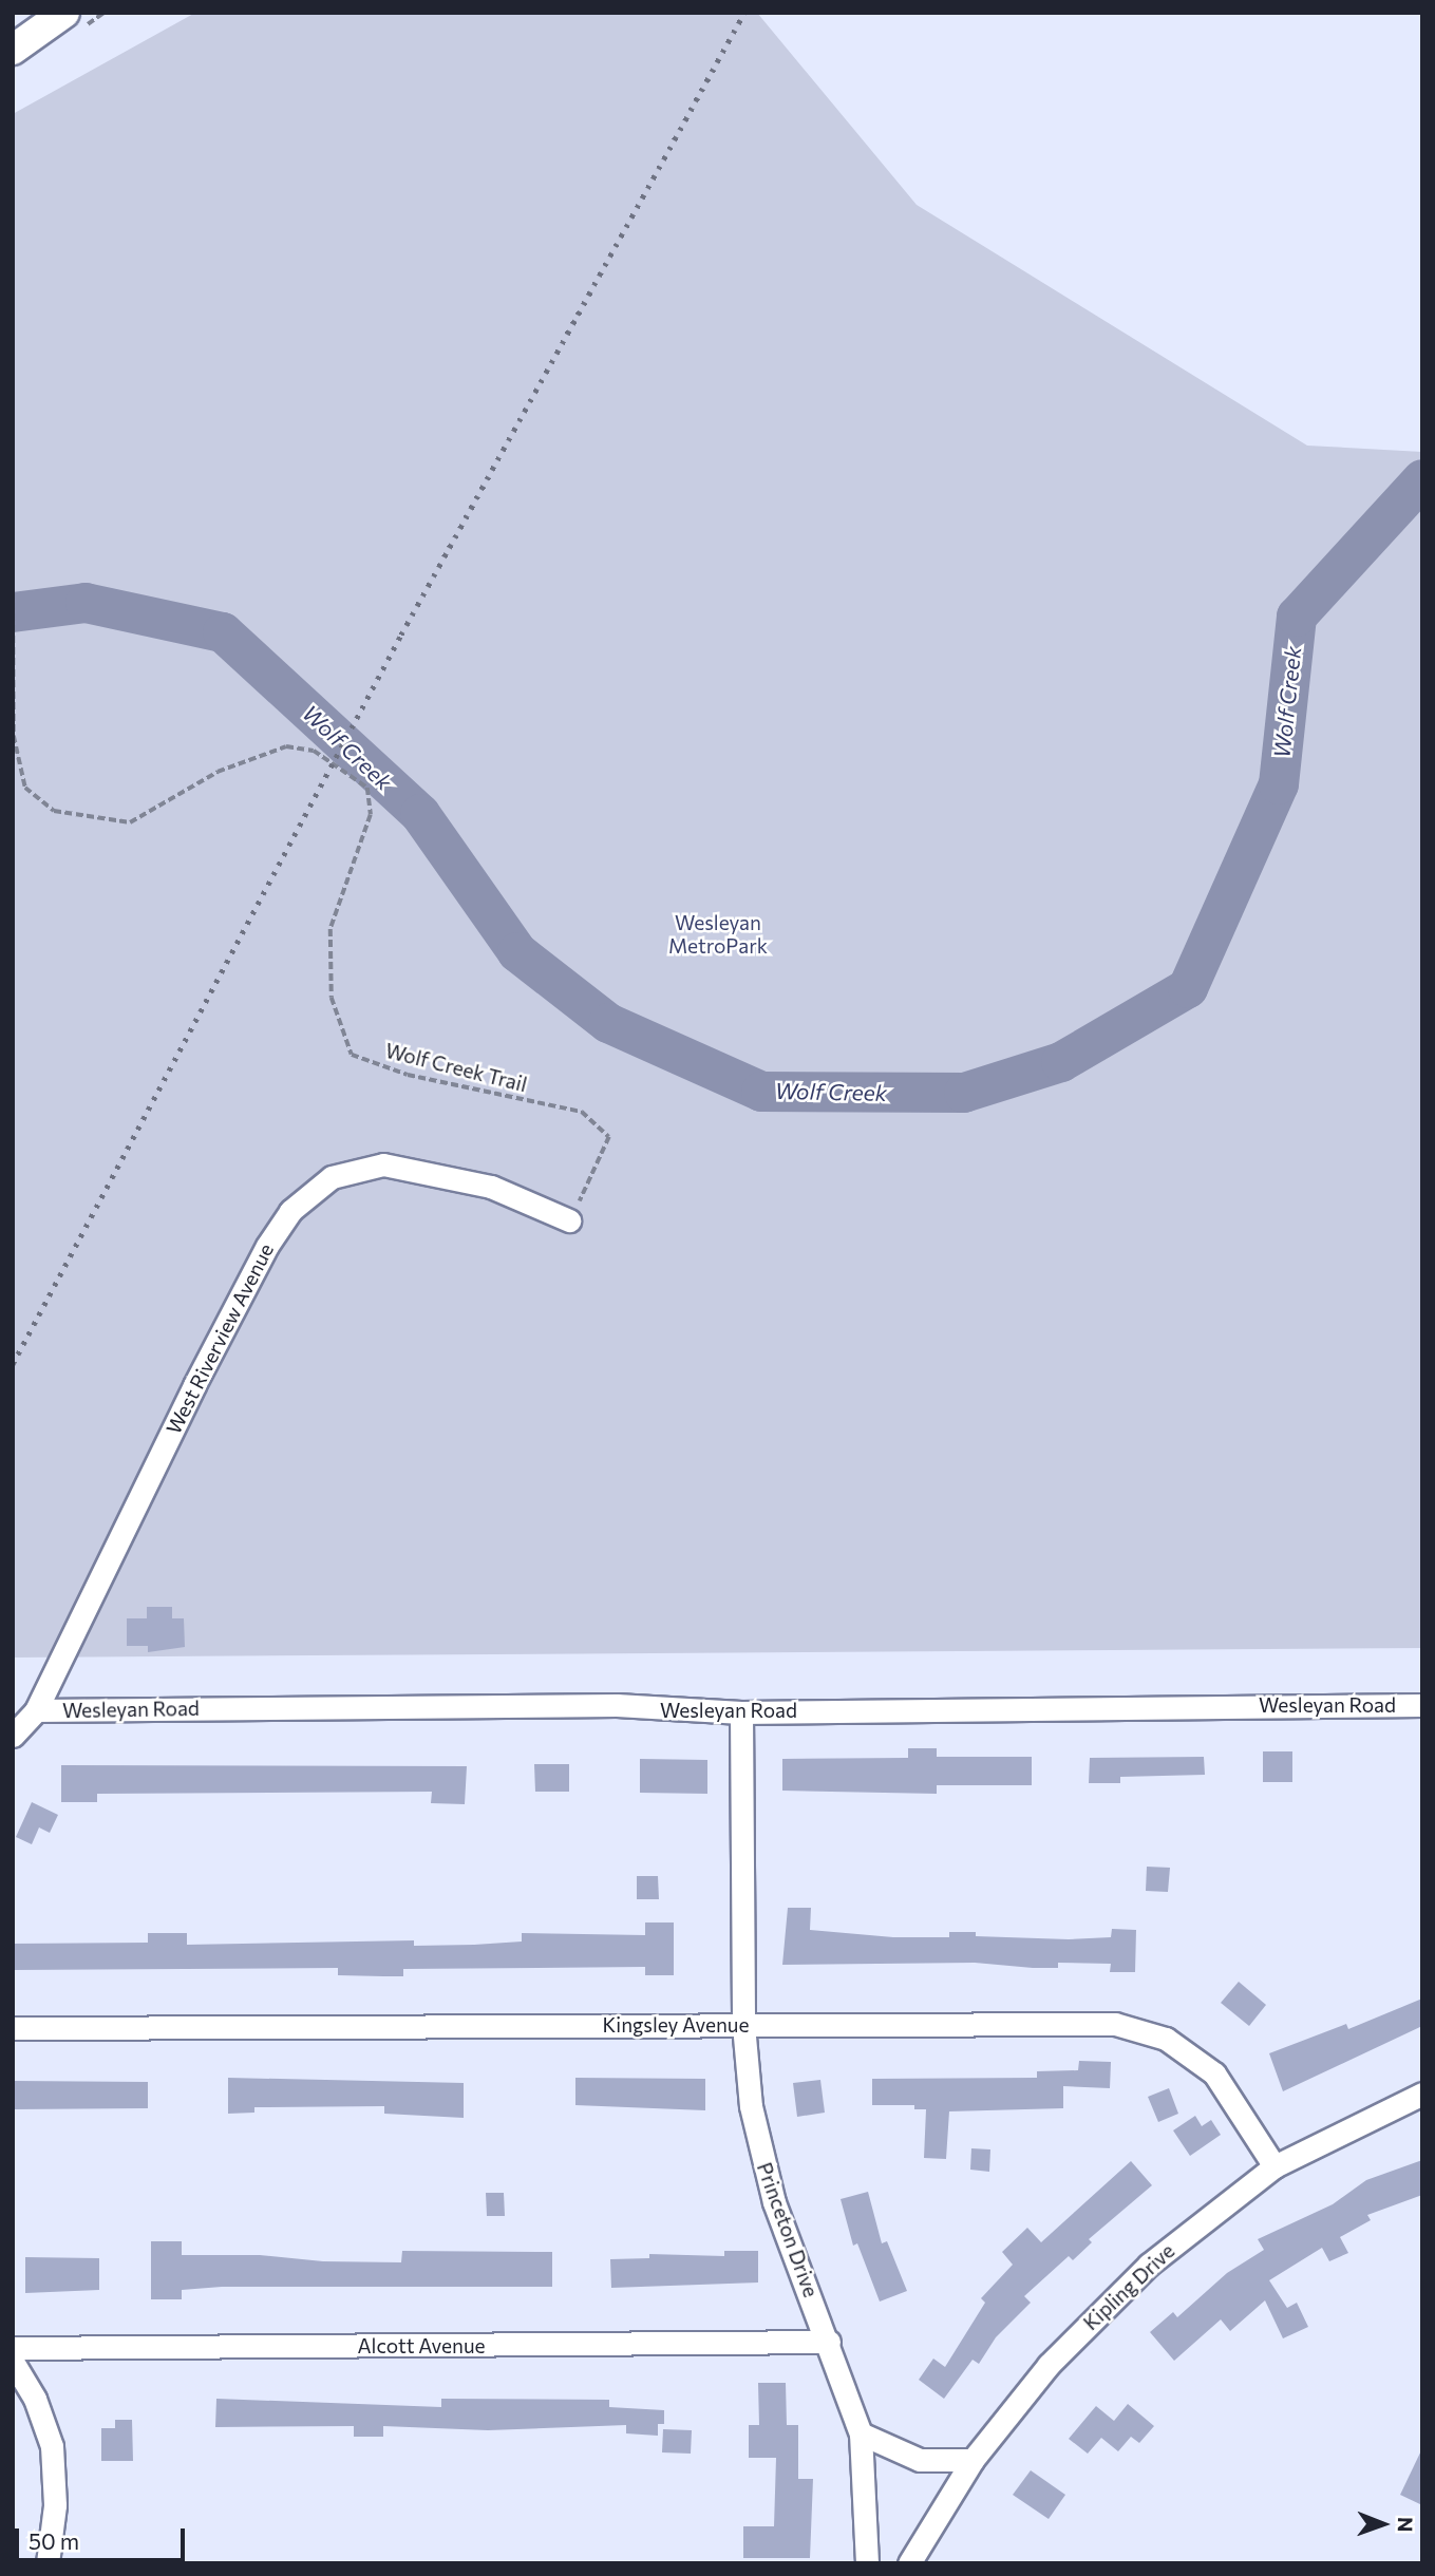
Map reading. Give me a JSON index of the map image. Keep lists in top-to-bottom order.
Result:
{
  "streets": {
    "street": [
      "West Riverview Avenue",
      "Wesleyan Road",
      "Kingsley Avenue",
      "Princeton Drive",
      "Kipling Drive",
      "Alcott Avenue"
    ],
    "path": ["Wolf Creek Trail"]
  },
  "crossings": [
    ["Wolf Creek Trail", "West Riverview Avenue"],
    ["West Riverview Avenue", "Wesleyan Road"],
    ["Wesleyan Road", "Princeton Drive"],
    ["Kingsley Avenue", "Princeton Drive"],
    ["Kingsley Avenue", "Kipling Drive"],
    ["Princeton Drive", "Alcott Avenue"]
  ],
  "water": ["Wolf Creek"],
  "parks": ["Wesleyan MetroPark"],
  "scale_bar": "50 m",
  "north": "right"
}
